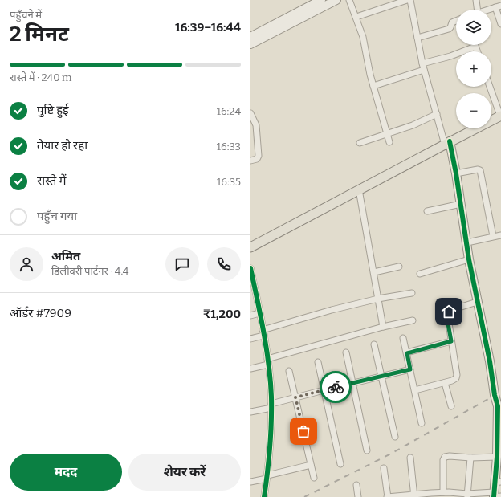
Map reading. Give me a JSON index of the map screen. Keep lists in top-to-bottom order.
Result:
{
  "page": {
    "heading": ["2 मिनट", "पहुँचने में", "16:39–16:44"],
    "panel": [
      "अमित",
      "डिलीवरी पार्टनर · 4.4",
      "ऑर्डर #7909",
      "₹1,200"
    ],
    "map_buttons": ["+", "−"],
    "bar": "रास्ते में · 240 m",
    "list": [
      ["पुष्टि हुई", "16:24"],
      ["तैयार हो रहा", "16:33"],
      ["रास्ते में", "16:35"],
      "पहुँच गया"
    ],
    "buttons": ["मदद", "शेयर करें"]
  }
}
